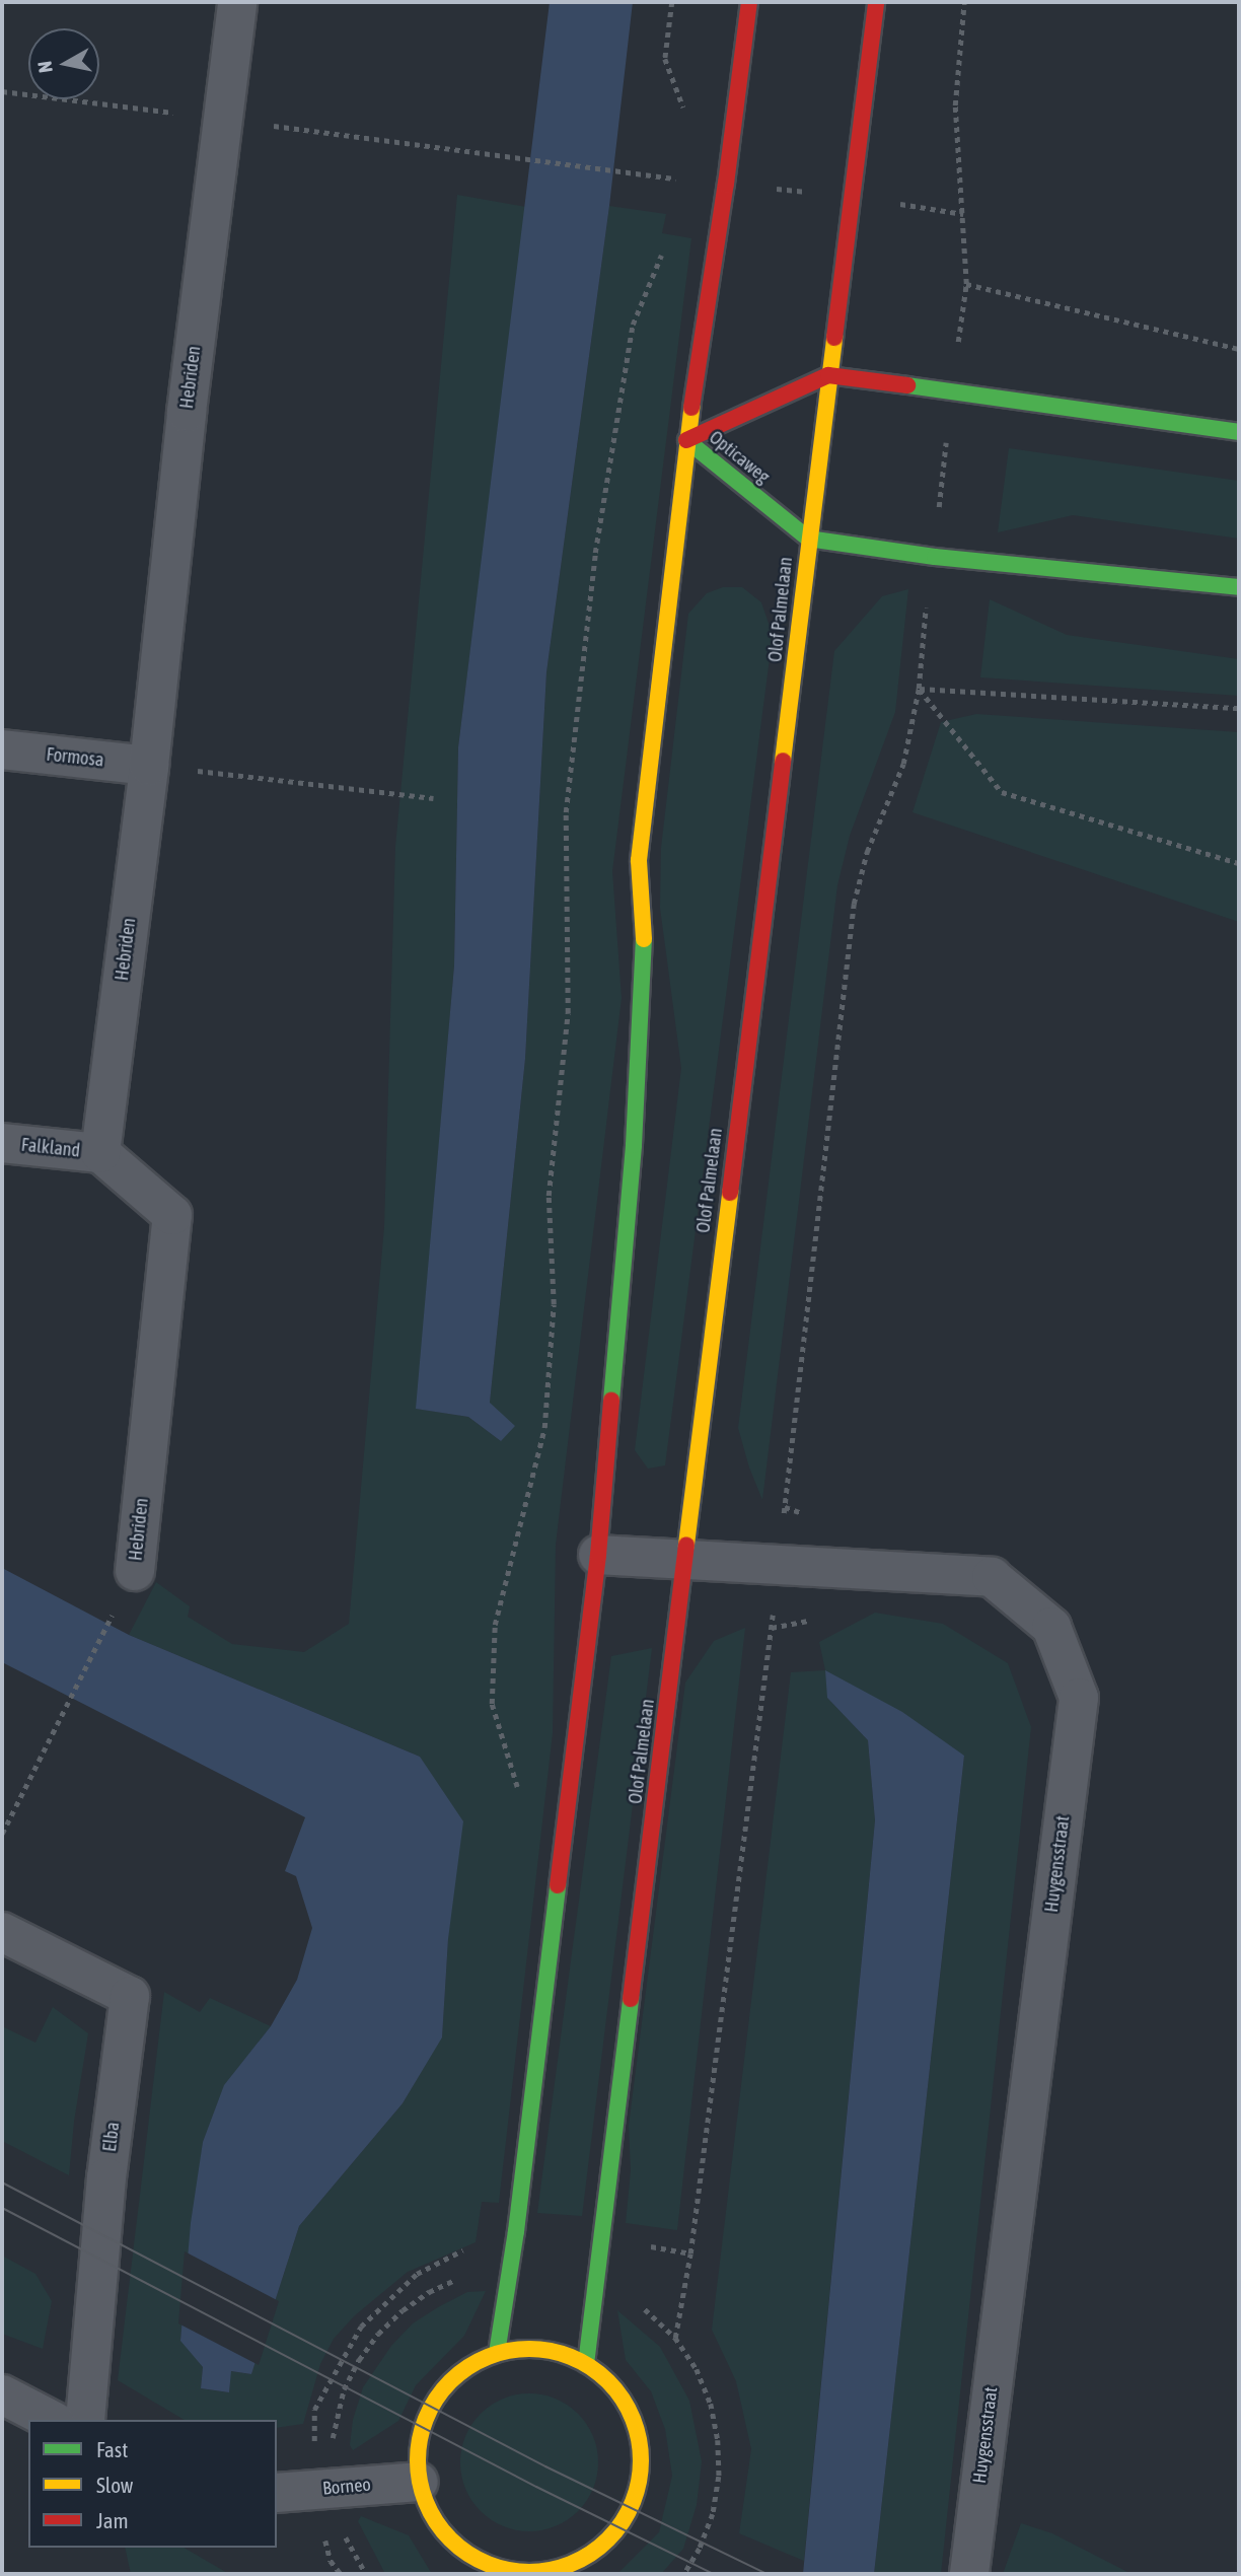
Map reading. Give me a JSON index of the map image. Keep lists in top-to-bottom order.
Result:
{
  "streets": {
    "street": [
      "Hebriden",
      "Opticaweg",
      "Olof Palmelaan",
      "Formosa",
      "Falkland",
      "Huygensstraat",
      "Elba",
      "Borneo"
    ]
  },
  "crossings": [
    ["Hebriden", "Formosa"],
    ["Hebriden", "Falkland"],
    ["Opticaweg", "Olof Palmelaan"],
    ["Olof Palmelaan", "Huygensstraat"],
    ["Olof Palmelaan", "Borneo"]
  ],
  "legend": ["Fast", "Slow", "Jam"],
  "north": "left"
}
